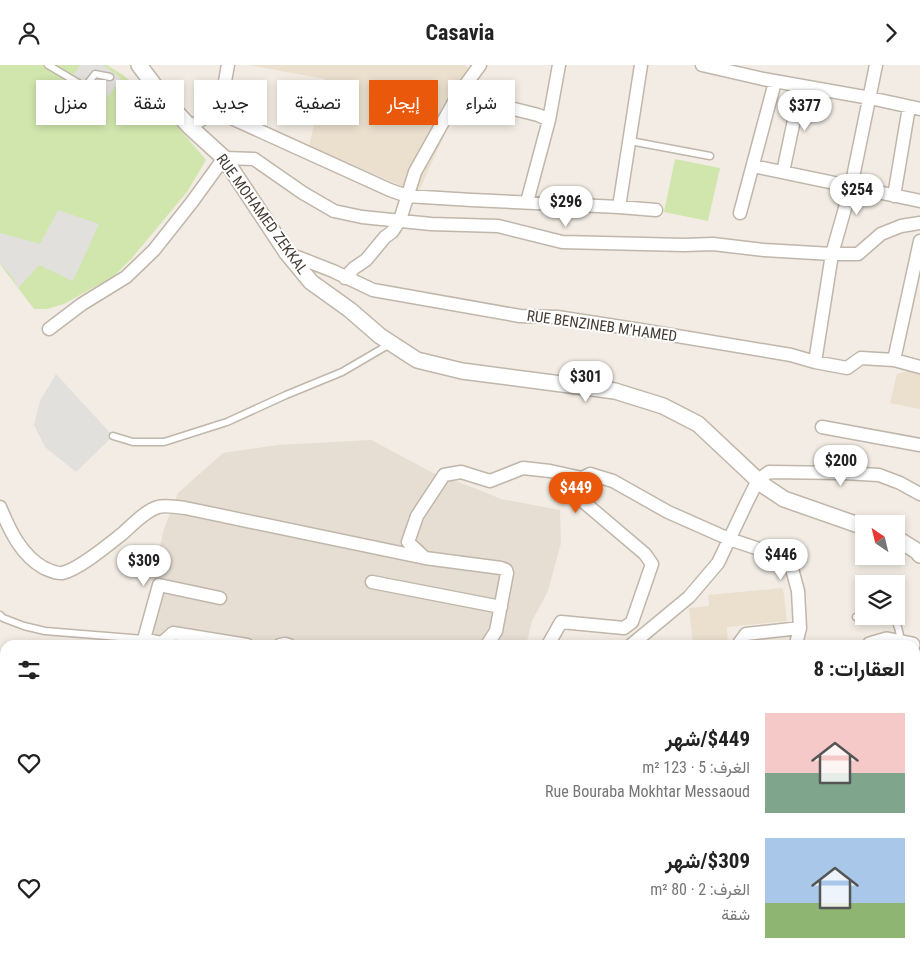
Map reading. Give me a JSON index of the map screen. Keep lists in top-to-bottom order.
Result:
{
  "streets": {
    "street": ["RUE MOHAMED ZEKKAL", "RUE BENZINEB M'HAMED"]
  },
  "crossings": [
    ["RUE MOHAMED ZEKKAL", "RUE BENZINEB M'HAMED"]
  ],
  "north": "top left",
  "page": {
    "header": "Casavia",
    "chip": [
      "شراء",
      "إيجار",
      "تصفية",
      "جديد",
      "شقة",
      "منزل"
    ],
    "price": [
      "$377",
      "$254",
      "$296",
      "$301",
      "$200",
      "$449",
      "$446",
      "$309"
    ],
    "heading": "العقارات: 8",
    "list": [
      {
        "name": "$449/شهر",
        "note": "الغرف: 5 · 123 m² · Rue Bouraba Mokhtar Messaoud"
      },
      {
        "name": "$309/شهر",
        "note": "الغرف: 2 · 80 m² · شقة"
      }
    ]
  }
}
